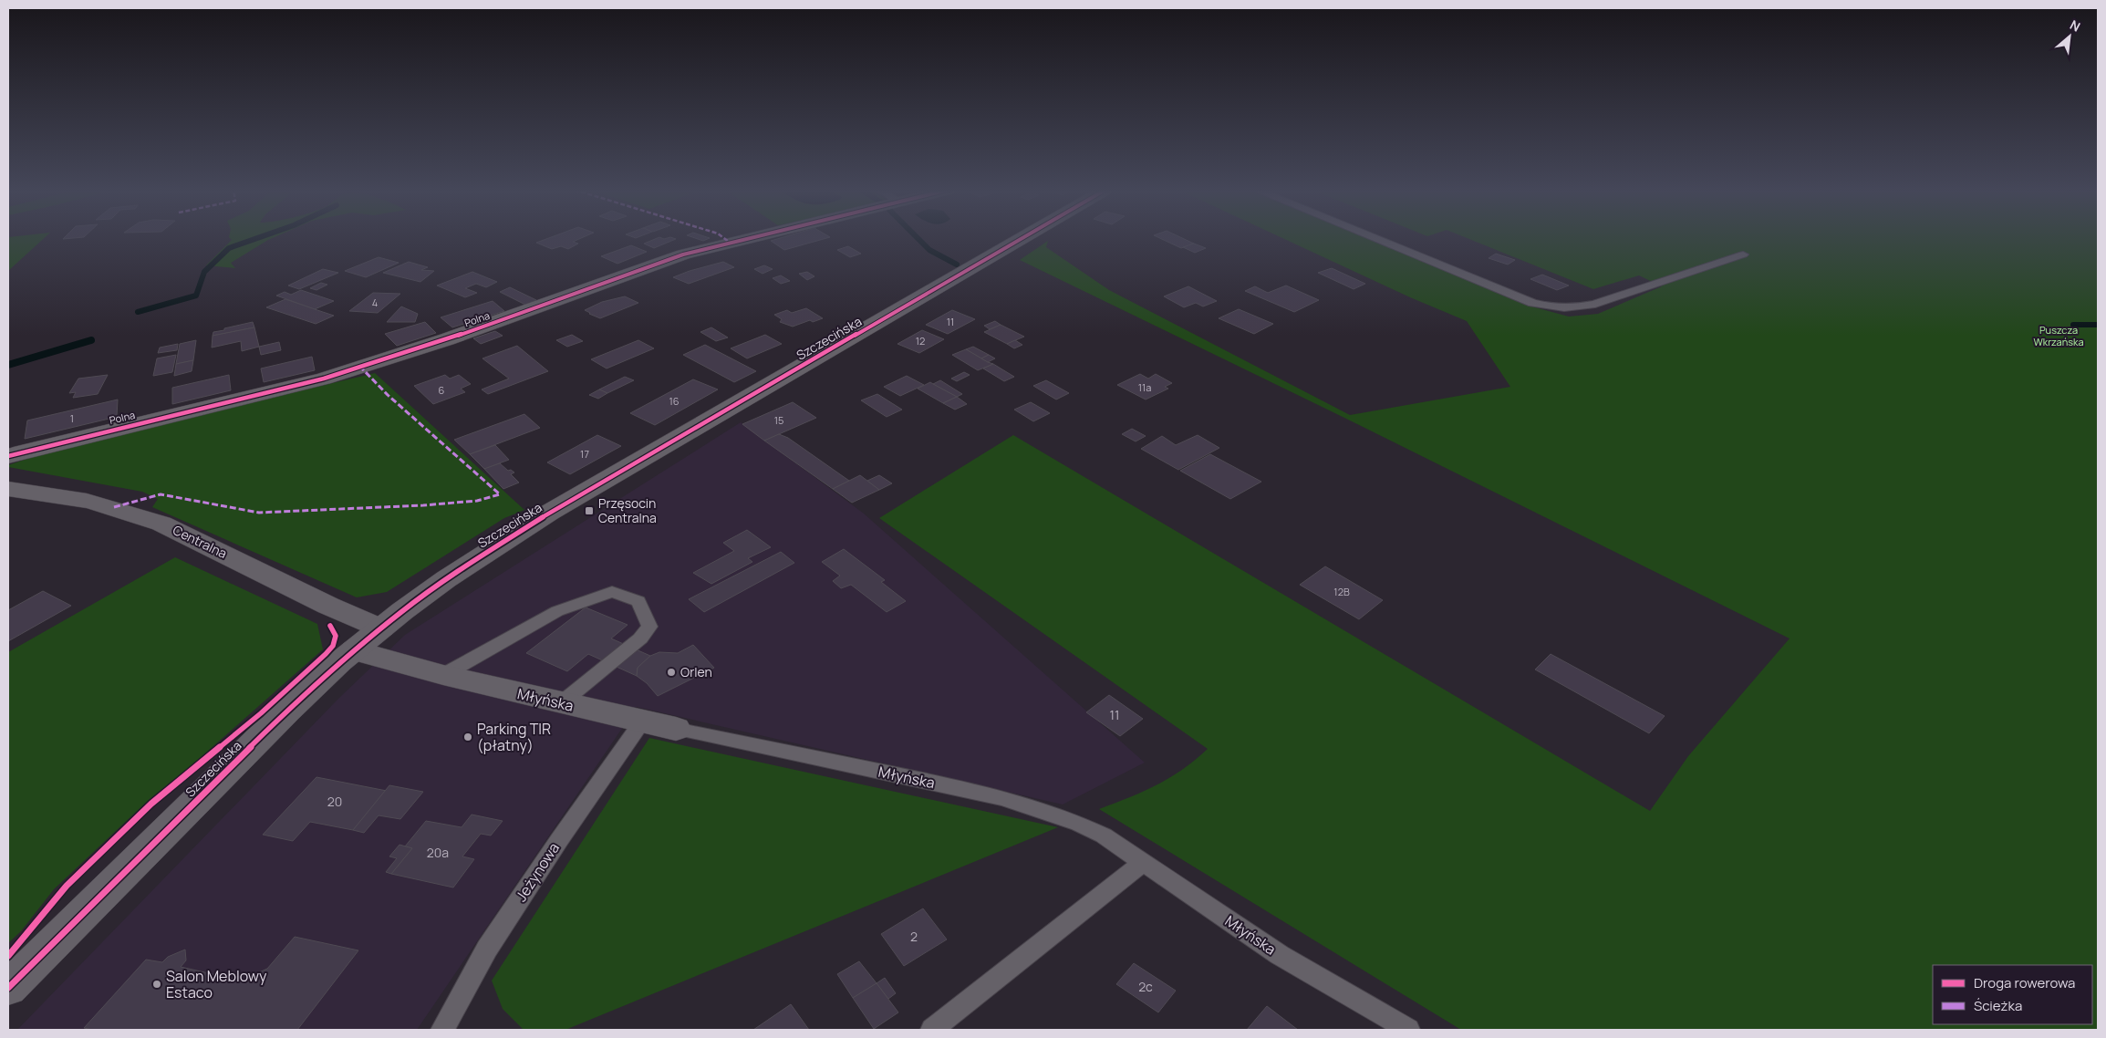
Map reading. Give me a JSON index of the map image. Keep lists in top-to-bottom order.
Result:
{
  "streets": {
    "street": [
      "Polna",
      "Szczecińska",
      "Centralna",
      "Młyńska"
    ],
    "lane": ["Jeżynowa"]
  },
  "crossings": [
    ["Szczecińska", "Centralna"],
    ["Szczecińska", "Młyńska"],
    ["Młyńska", "Jeżynowa"]
  ],
  "parks": ["Puszcza Wkrzańska"],
  "places": {
    "transit": ["Przęsocin Centralna"],
    "other": ["Orlen", "Parking TIR (płatny)", "Salon Meblowy Estaco"]
  },
  "house_numbers": [
    "4",
    "11",
    "12",
    "11a",
    "6",
    "16",
    "1",
    "15",
    "17",
    "12B",
    "11",
    "20",
    "20a",
    "2",
    "2c"
  ],
  "legend": ["Droga rowerowa", "Ścieżka"],
  "north": "top right"
}
